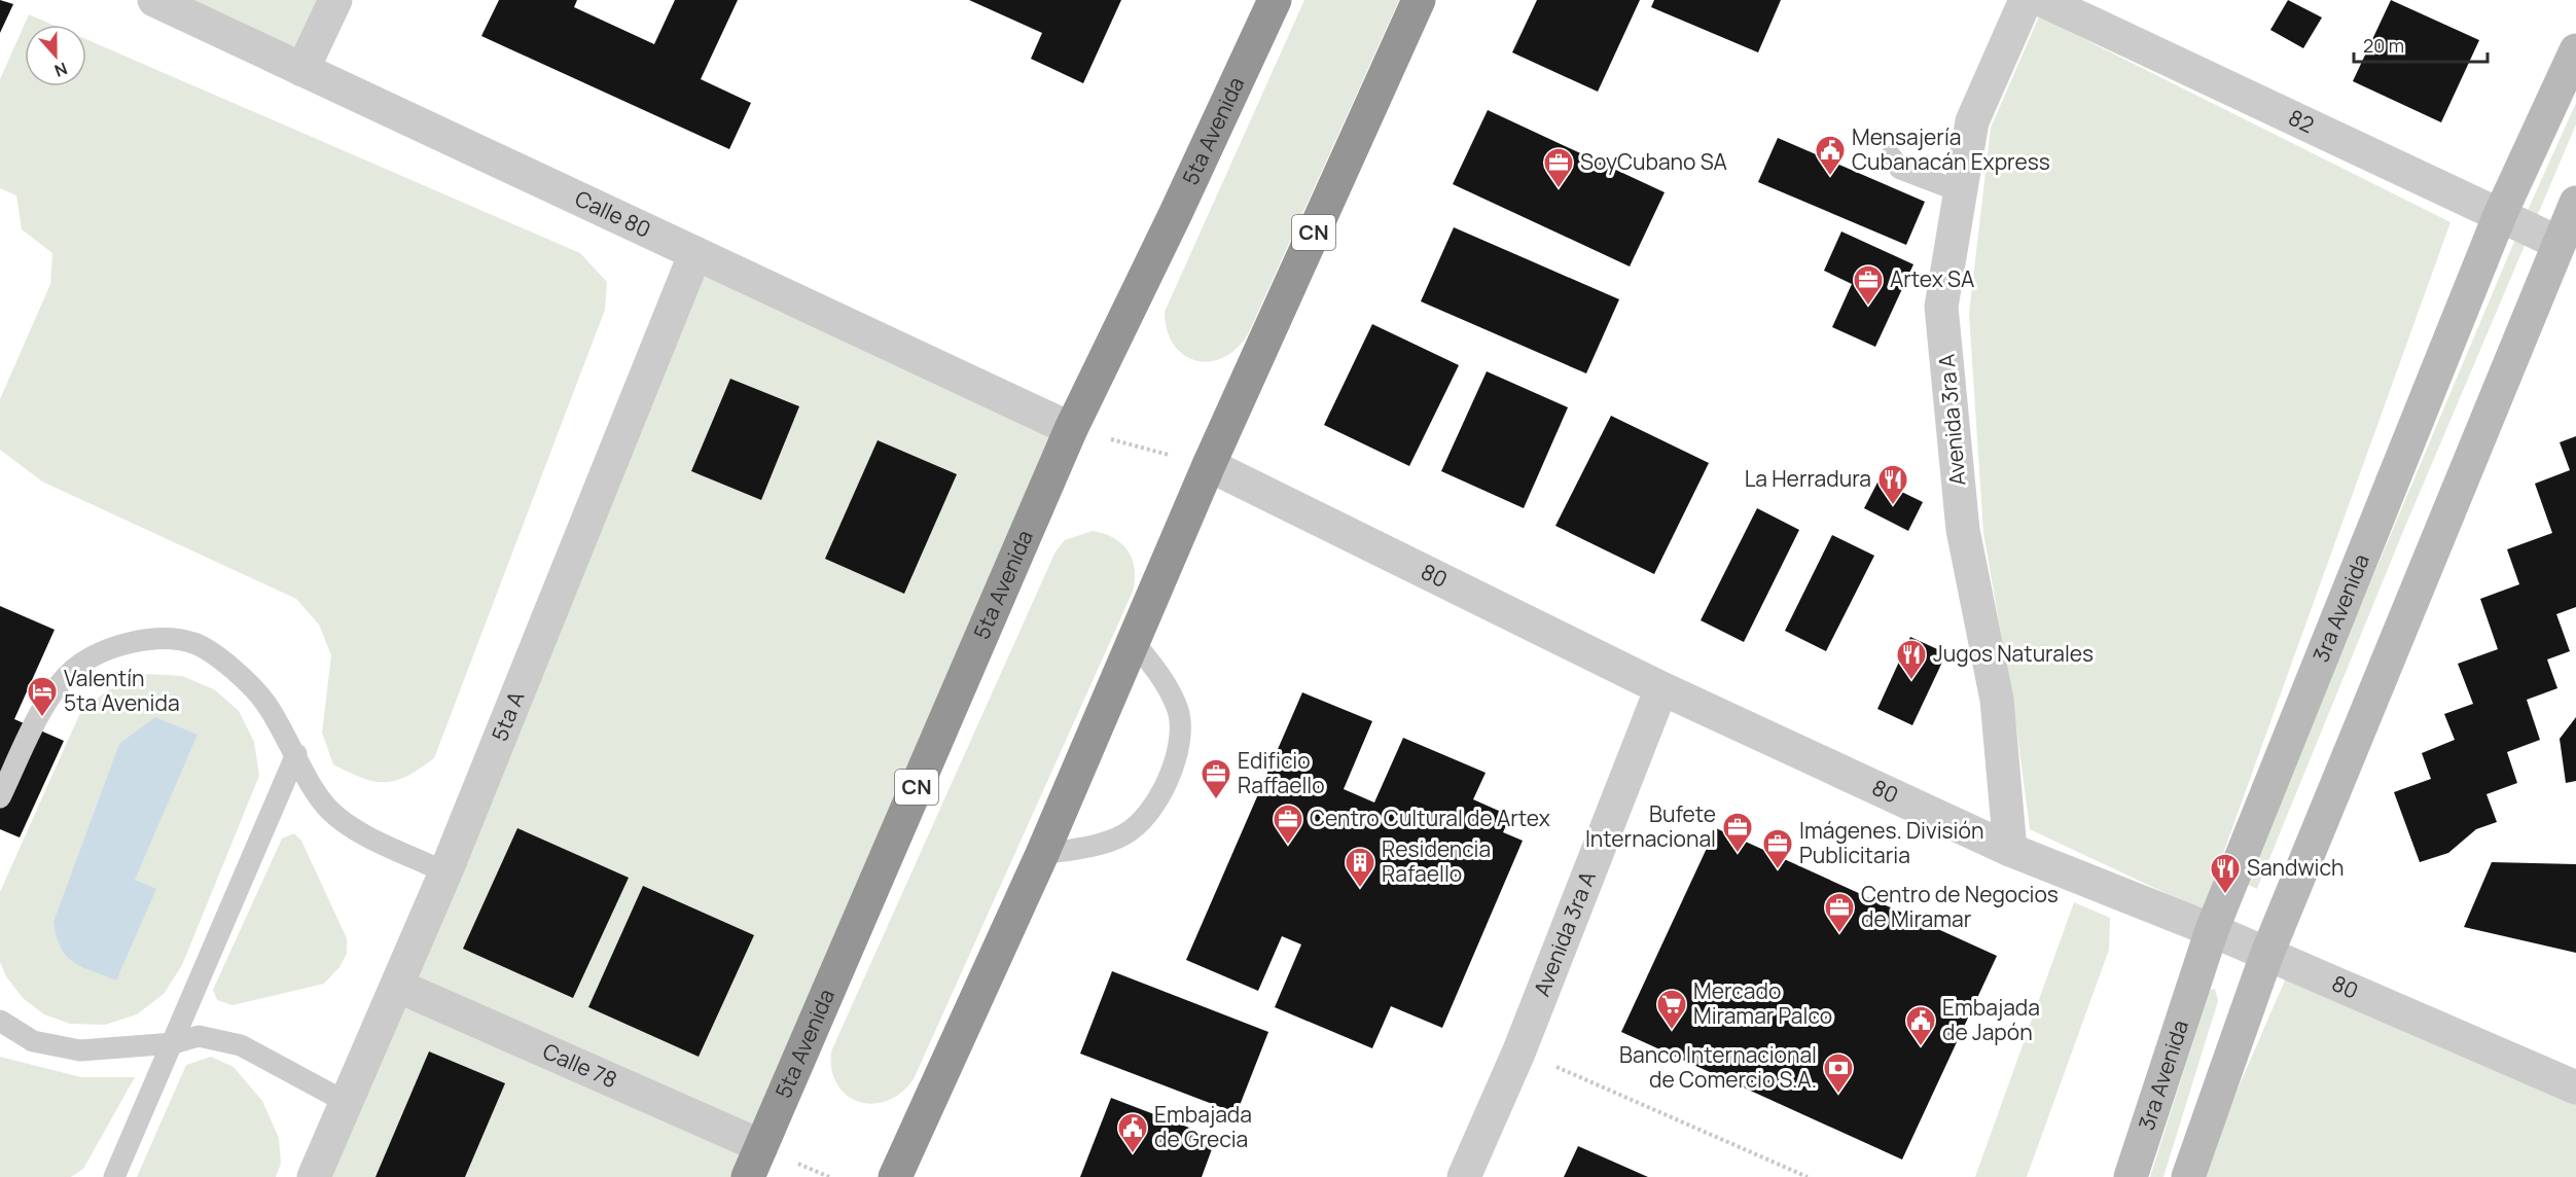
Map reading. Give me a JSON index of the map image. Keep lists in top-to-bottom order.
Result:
{
  "streets": {
    "highway": ["5ta Avenida", "CN"],
    "main road": ["3ra Avenida"],
    "street": [
      "82",
      "Calle 80",
      "Avenida 3ra A",
      "80",
      "5ta A",
      "Calle 78"
    ]
  },
  "crossings": [
    ["82", "3ra Avenida"],
    ["5ta Avenida", "Calle 80"],
    ["5ta Avenida", "Calle 78"],
    ["Calle 80", "5ta A"],
    ["CN", "80"],
    ["Avenida 3ra A", "80"],
    ["80", "3ra Avenida"],
    ["5ta A", "Calle 78"]
  ],
  "places": {
    "public building": ["Mensajería Cubanacán Express", "Embajada de Japón", "Embajada de Grecia"],
    "office": [
      "SoyCubano SA",
      "Artex SA",
      "Edificio Raffaello",
      "Centro Cultural de Artex",
      "Bufete Internacional",
      "Imágenes. División Publicitaria",
      "Centro de Negocios de Miramar"
    ],
    "restaurant": ["La Herradura", "Jugos Naturales", "Sandwich"],
    "hotel": ["Valentín 5ta Avenida"],
    "building": ["Residencia Rafaello"],
    "supermarket": ["Mercado Miramar Palco"],
    "bank": ["Banco Internacional de Comercio S.A."]
  },
  "scale_bar": "20 m",
  "north": "bottom"
}
